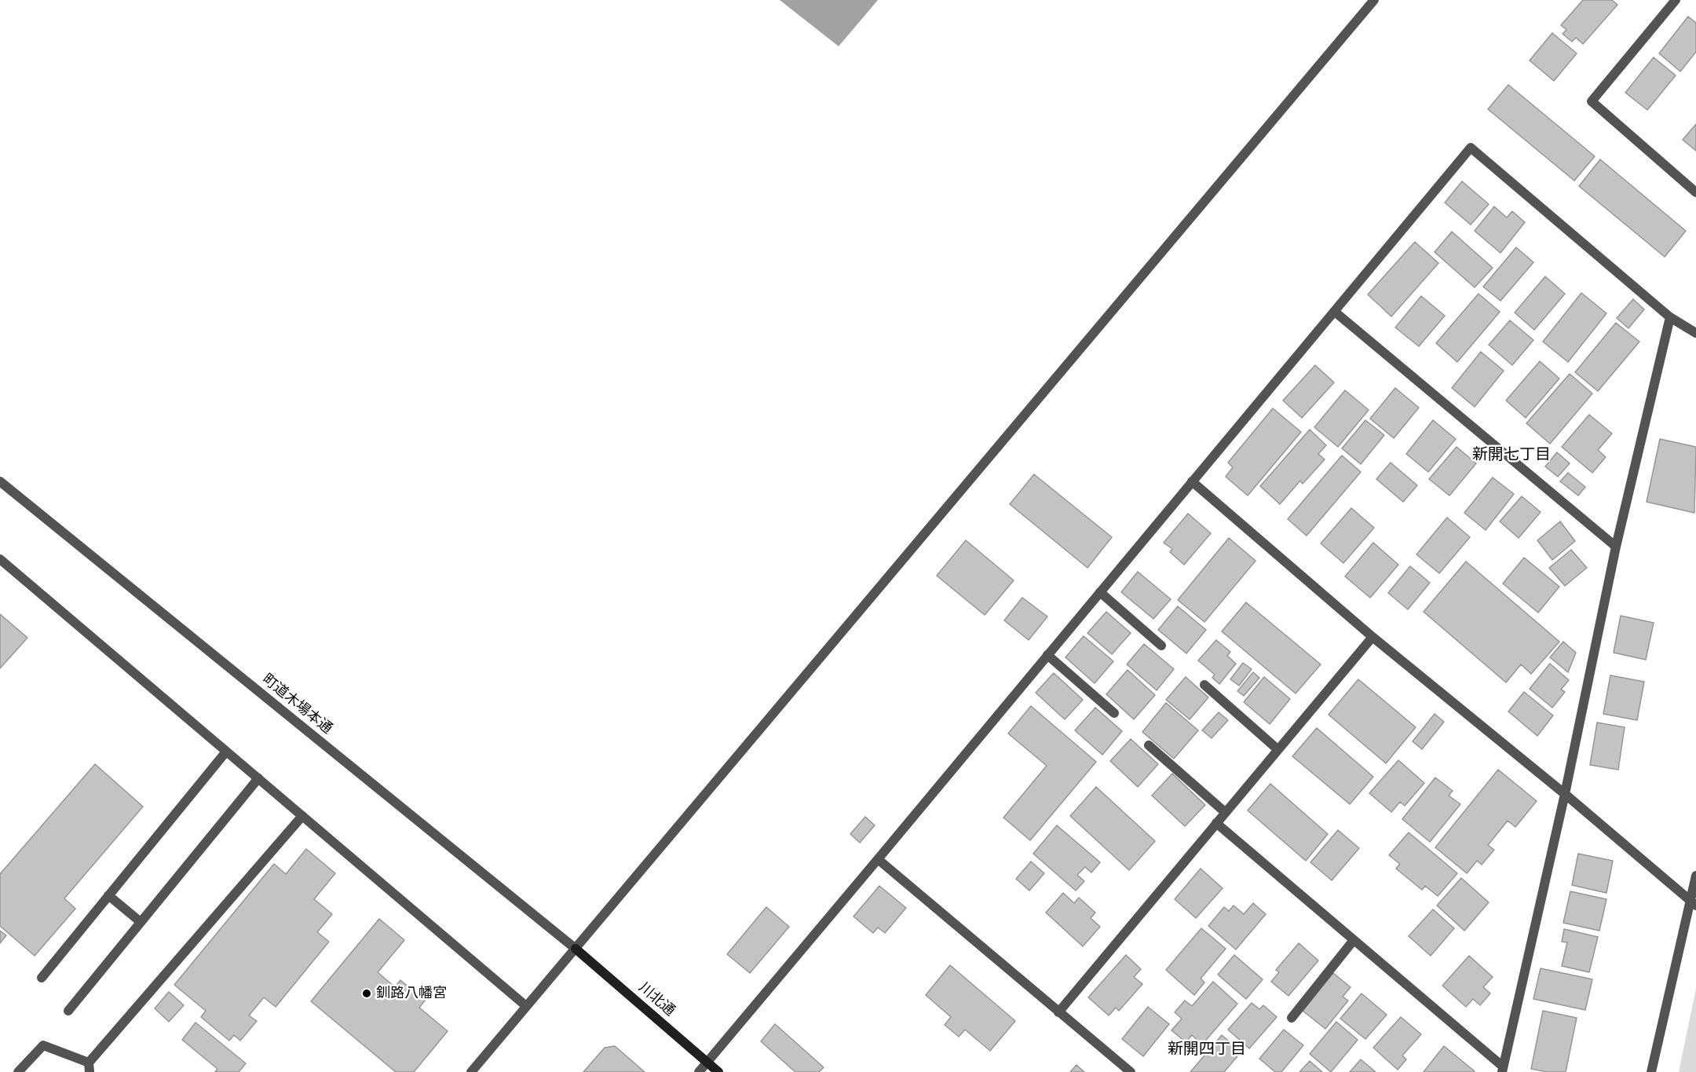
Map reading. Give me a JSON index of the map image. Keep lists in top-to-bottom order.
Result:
{
  "streets": {
    "street": ["町道木場本通", "川北通"]
  },
  "crossings": [
    ["町道木場本通", "川北通"]
  ],
  "districts": ["新開七丁目", "新開四丁目"],
  "places": ["釧路八幡宮"]
}
